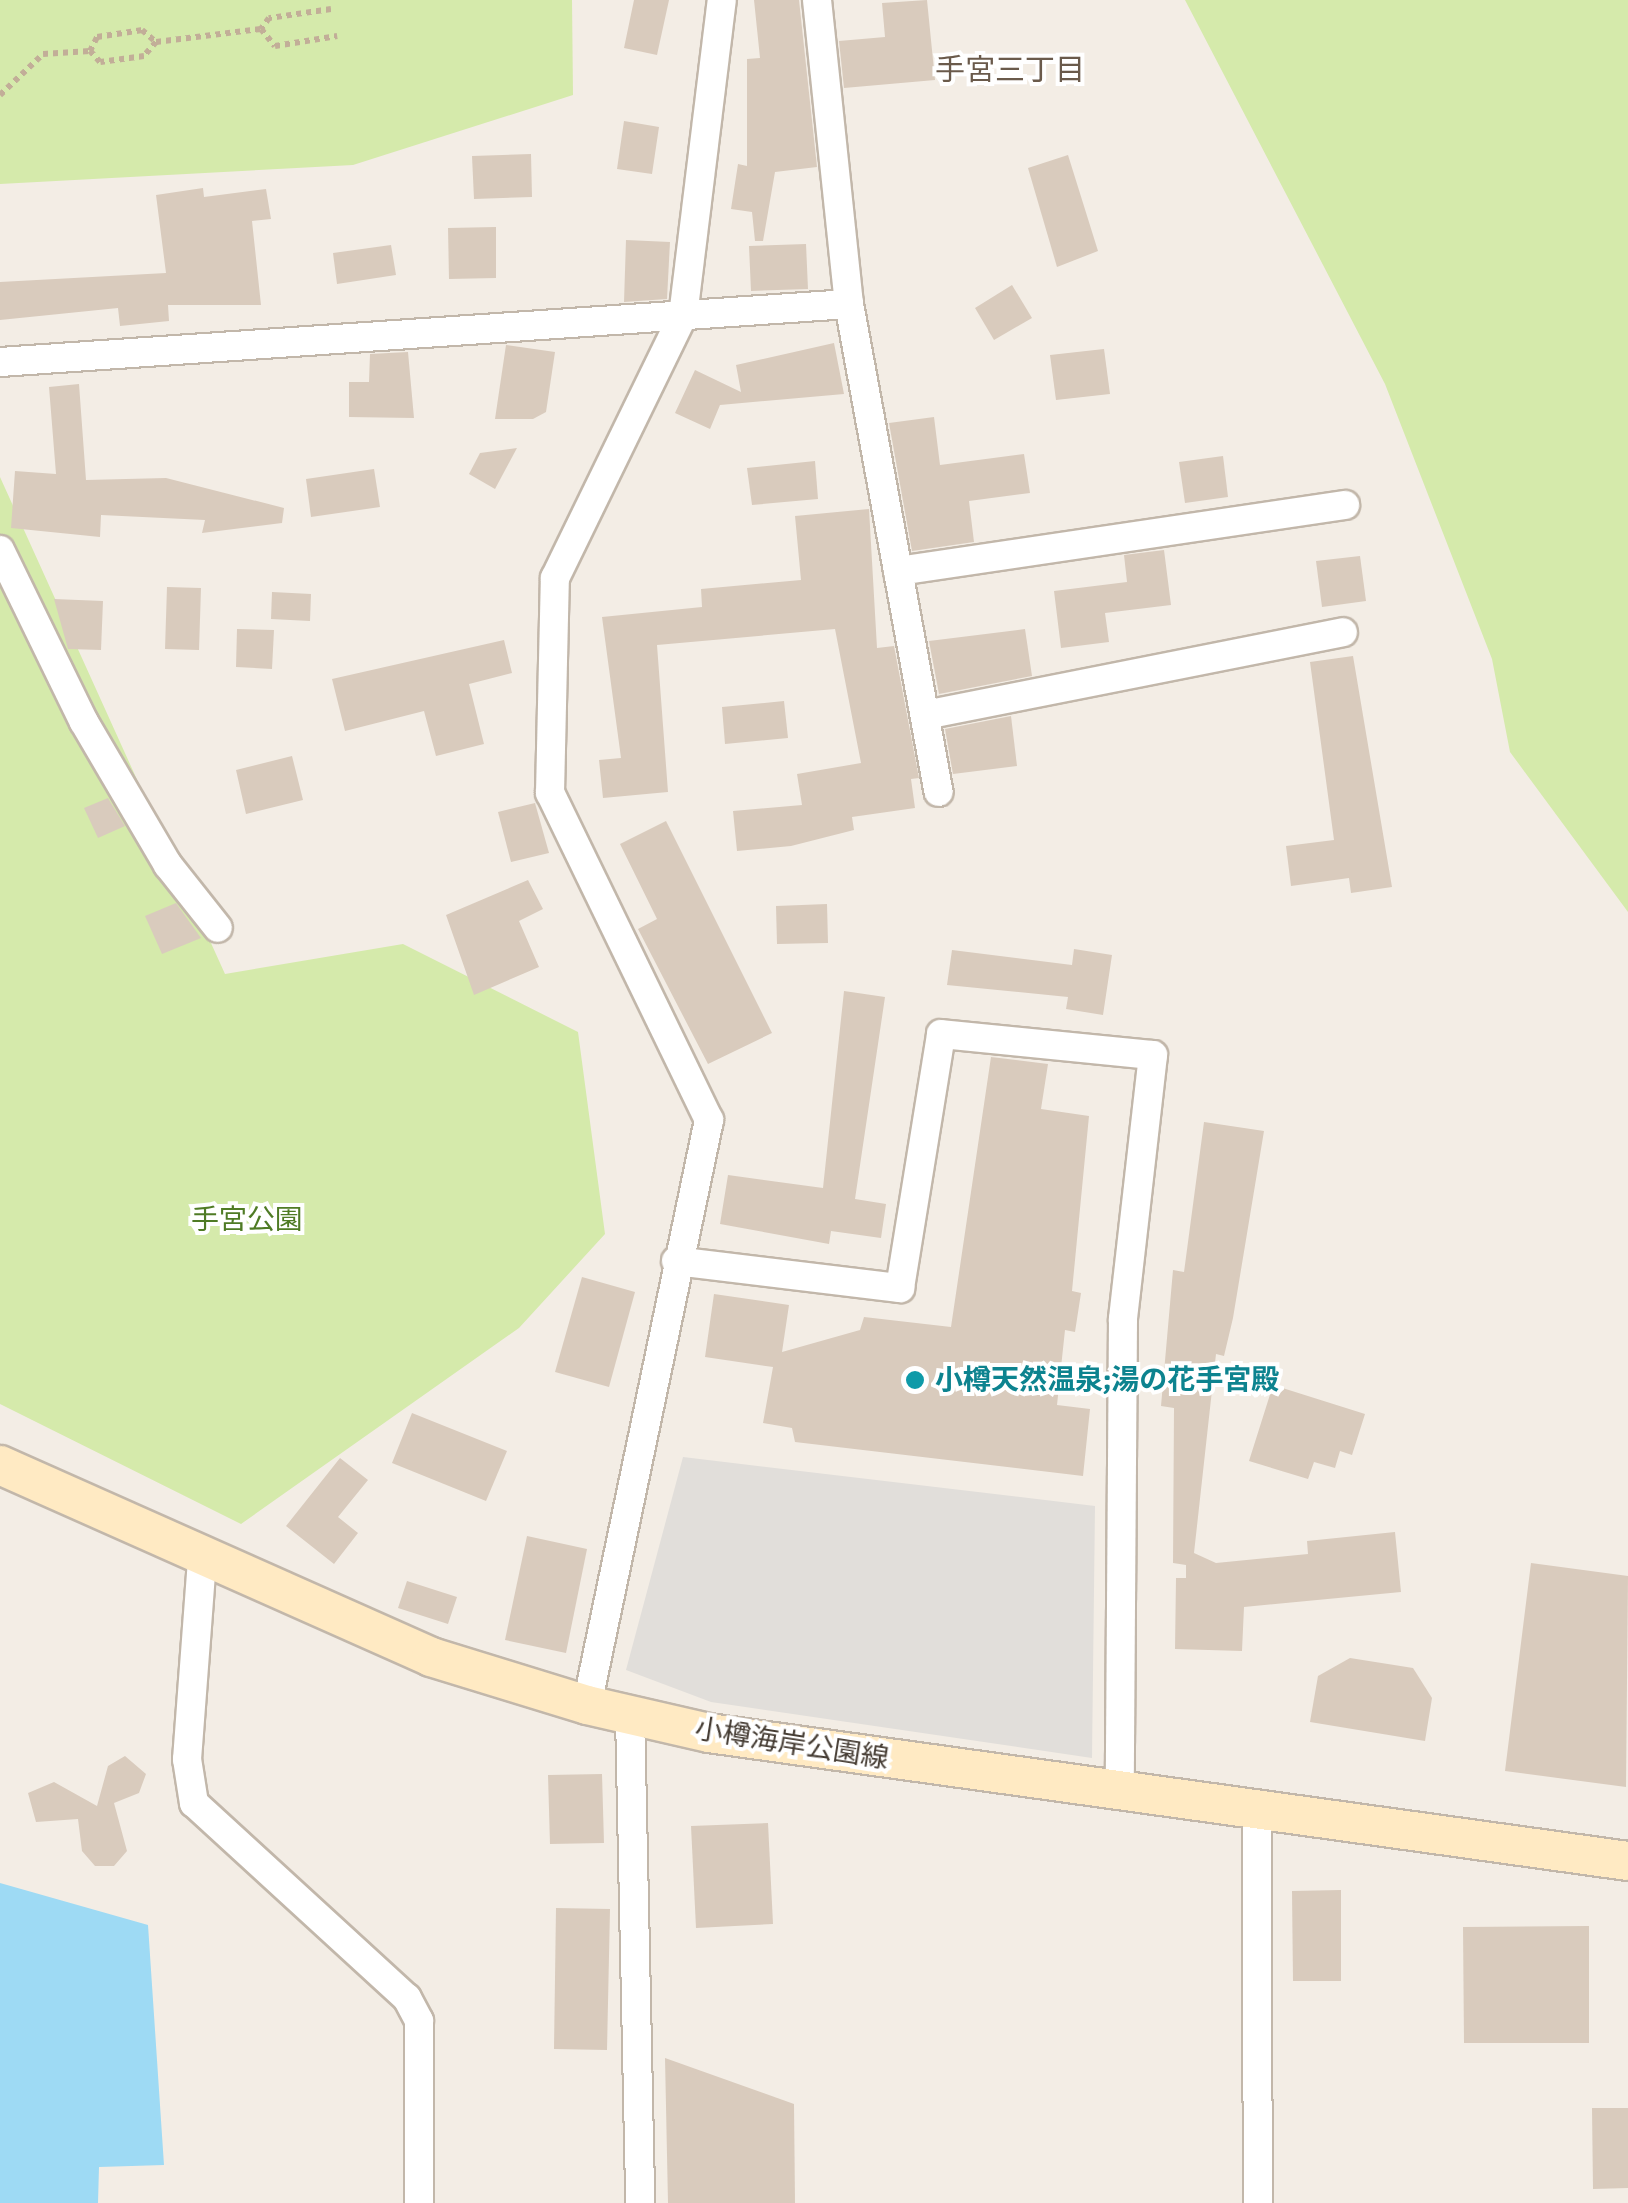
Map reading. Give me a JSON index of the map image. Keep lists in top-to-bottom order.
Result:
{
  "streets": {
    "main road": ["小樽海岸公園線"]
  },
  "districts": ["手宮三丁目"],
  "parks": ["手宮公園"],
  "places": ["小樽天然温泉;湯の花手宮殿"]
}
